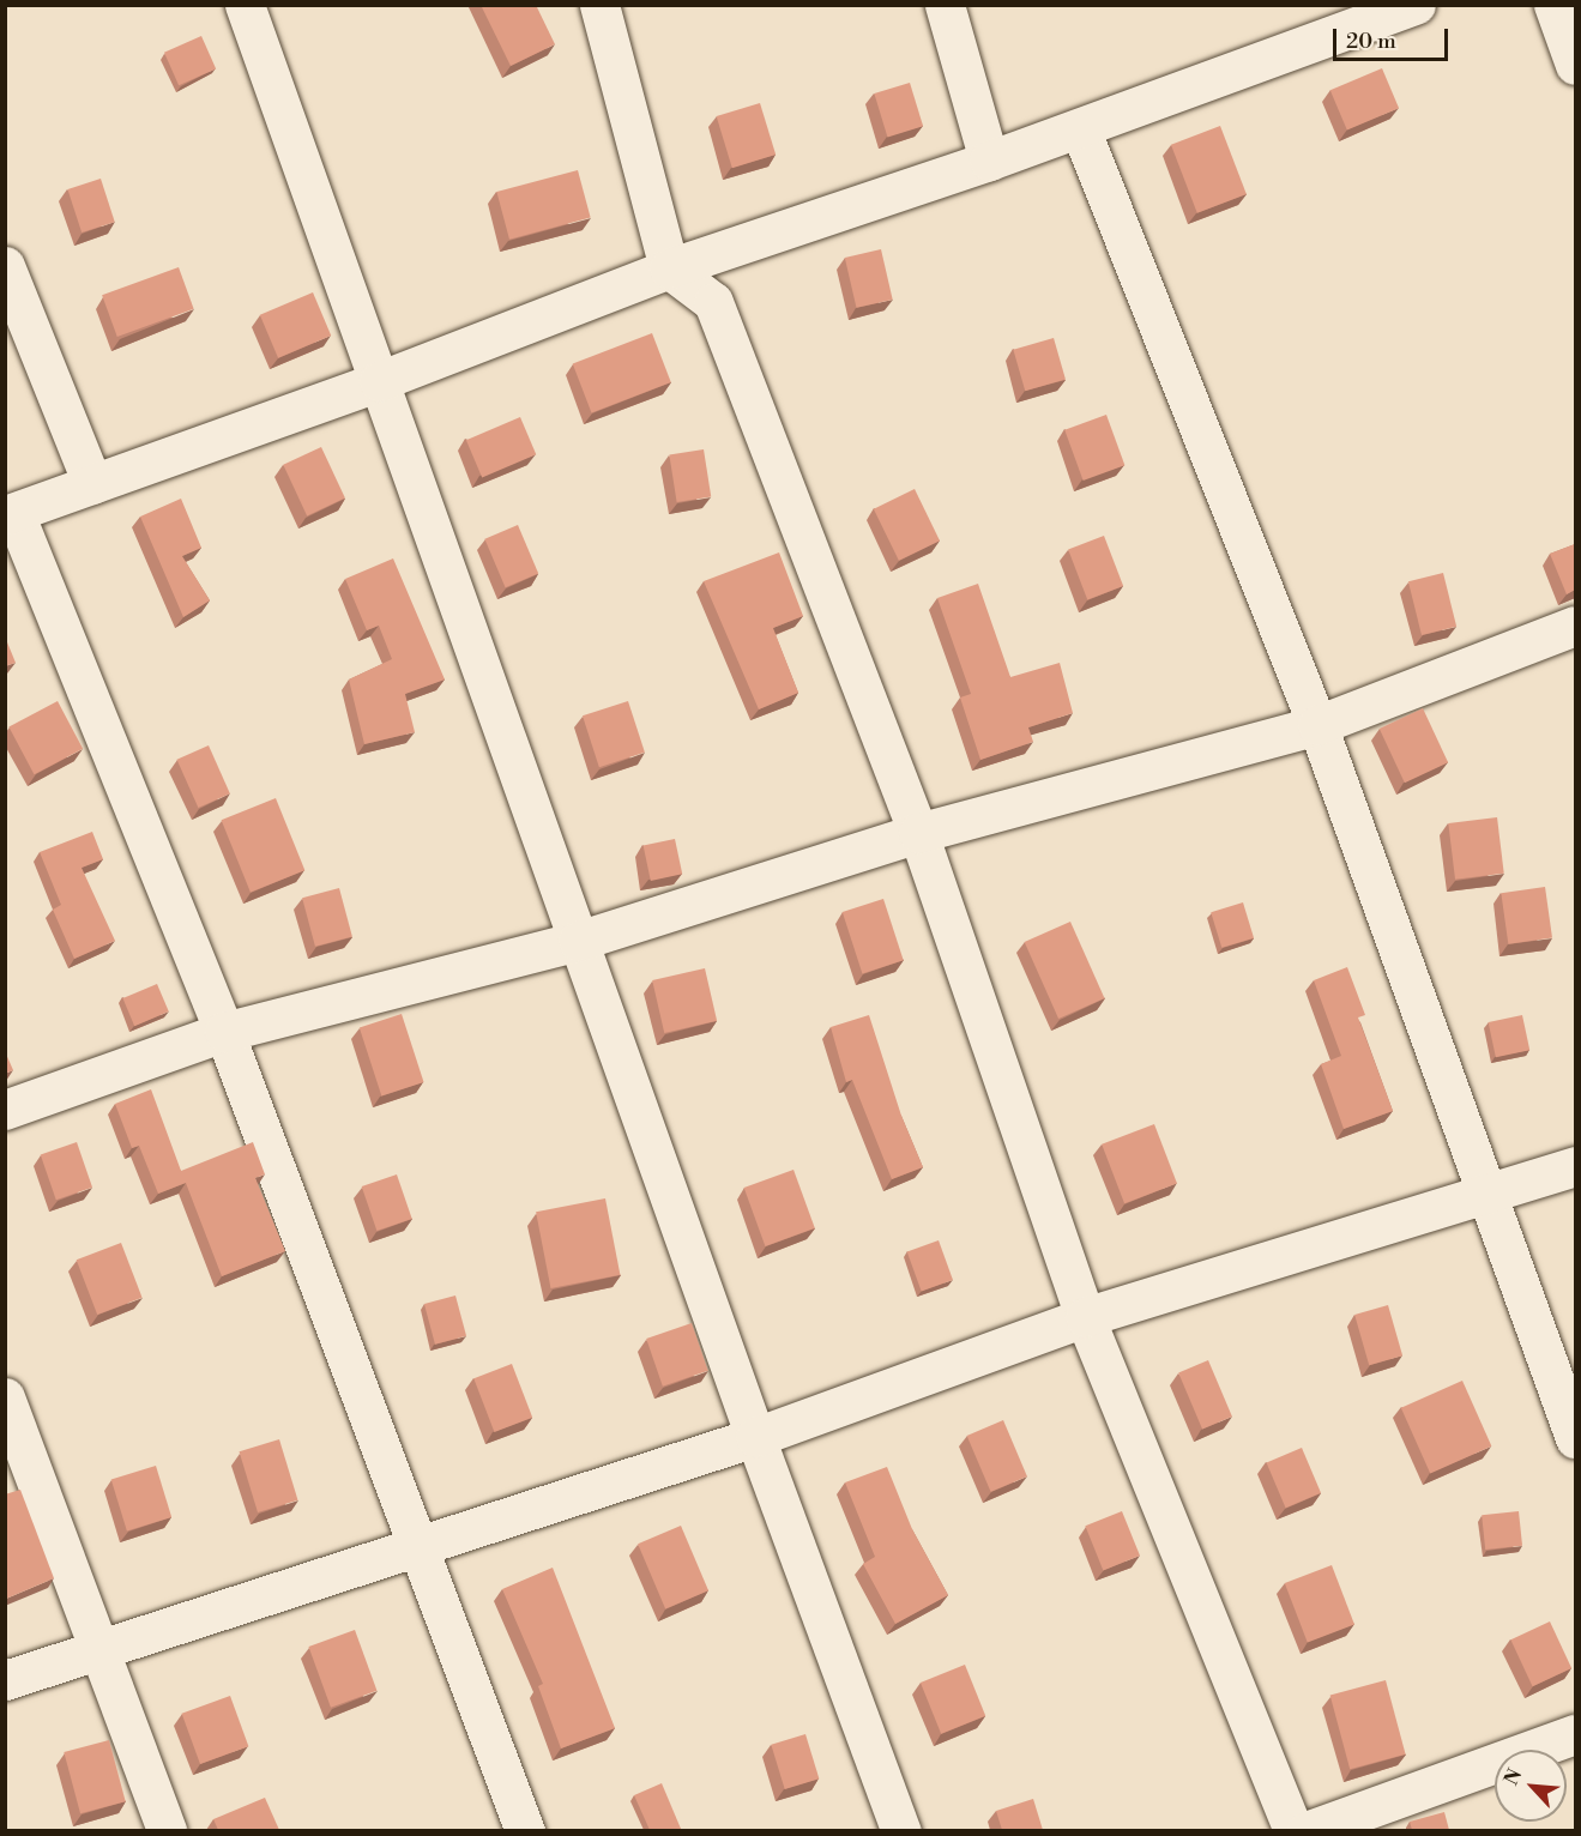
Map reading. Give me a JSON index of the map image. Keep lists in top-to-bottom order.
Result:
{
  "scale_bar": "20 m",
  "north": "top left"
}
